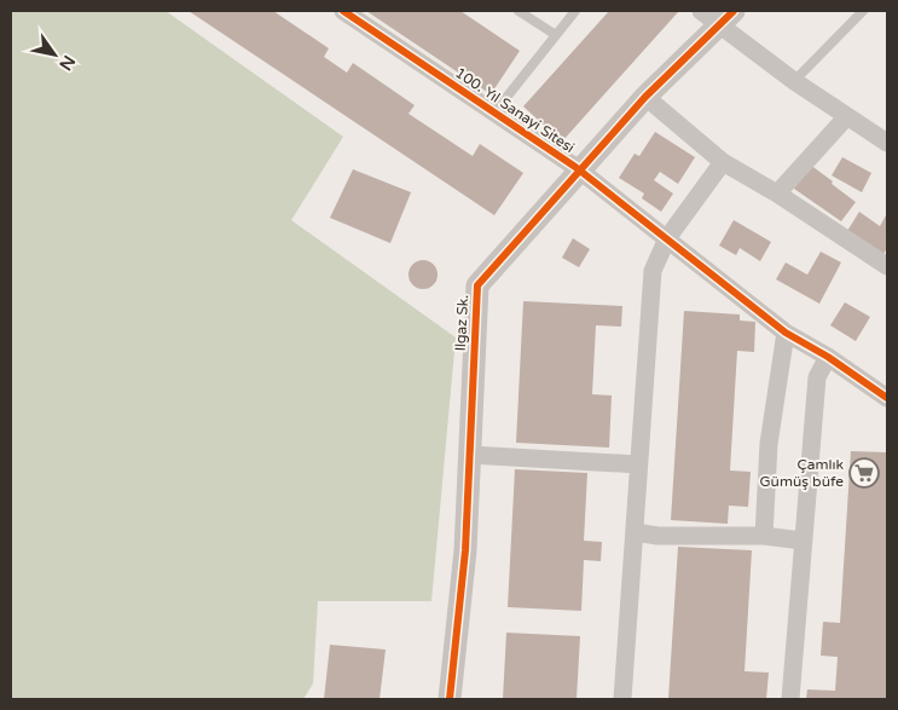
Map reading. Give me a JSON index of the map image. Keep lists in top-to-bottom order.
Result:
{
  "streets": {
    "street": ["100. Yıl Sanayi Sitesi", "Ilgaz Sk."]
  },
  "crossings": [
    ["100. Yıl Sanayi Sitesi", "Ilgaz Sk."]
  ],
  "places": {
    "supermarket": ["Çamlık Gümüş büfe"]
  },
  "north": "bottom right"
}
